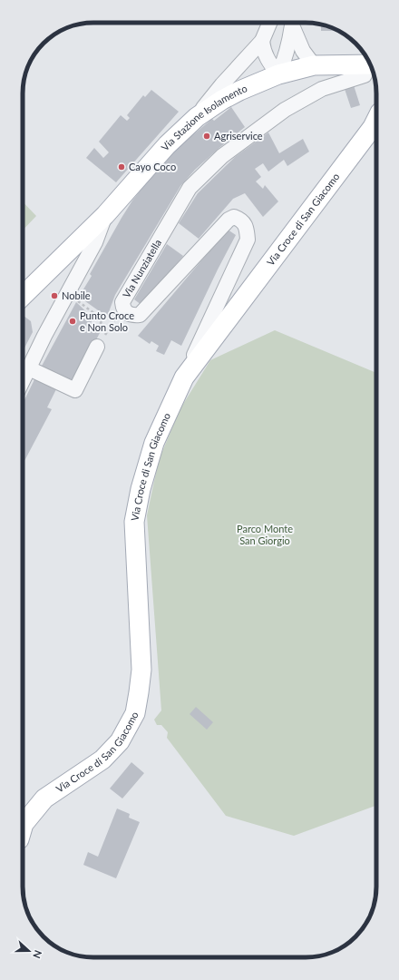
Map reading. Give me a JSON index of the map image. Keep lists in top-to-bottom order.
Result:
{
  "streets": {
    "main road": ["Via Stazione Isolamento", "Via Croce di San Giacomo"],
    "street": ["Via Nunziatella"]
  },
  "crossings": [
    ["Via Croce di San Giacomo", "Via Nunziatella"]
  ],
  "parks": ["Parco Monte San Giorgio"],
  "places": [
    "Agriservice",
    "Cayo Coco",
    "Nobile",
    "Punto Croce e Non Solo"
  ],
  "north": "right"
}
